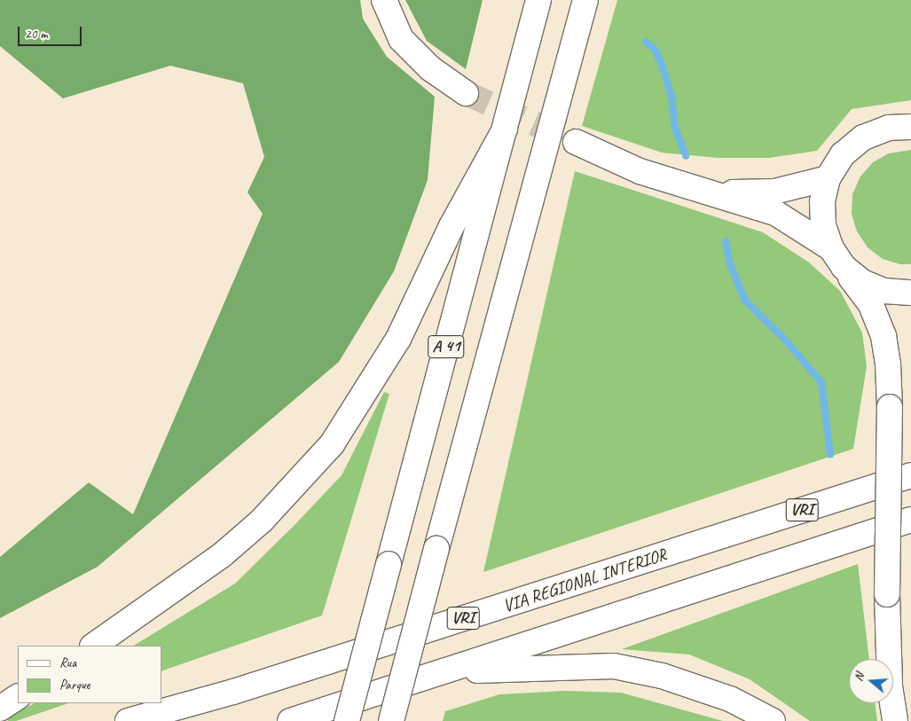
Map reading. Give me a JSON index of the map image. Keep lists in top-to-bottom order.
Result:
{
  "streets": {
    "main road": ["A 41", "VRI", "VIA REGIONAL INTERIOR"]
  },
  "legend": ["Rua", "Parque"],
  "scale_bar": "20 m",
  "north": "left"
}
